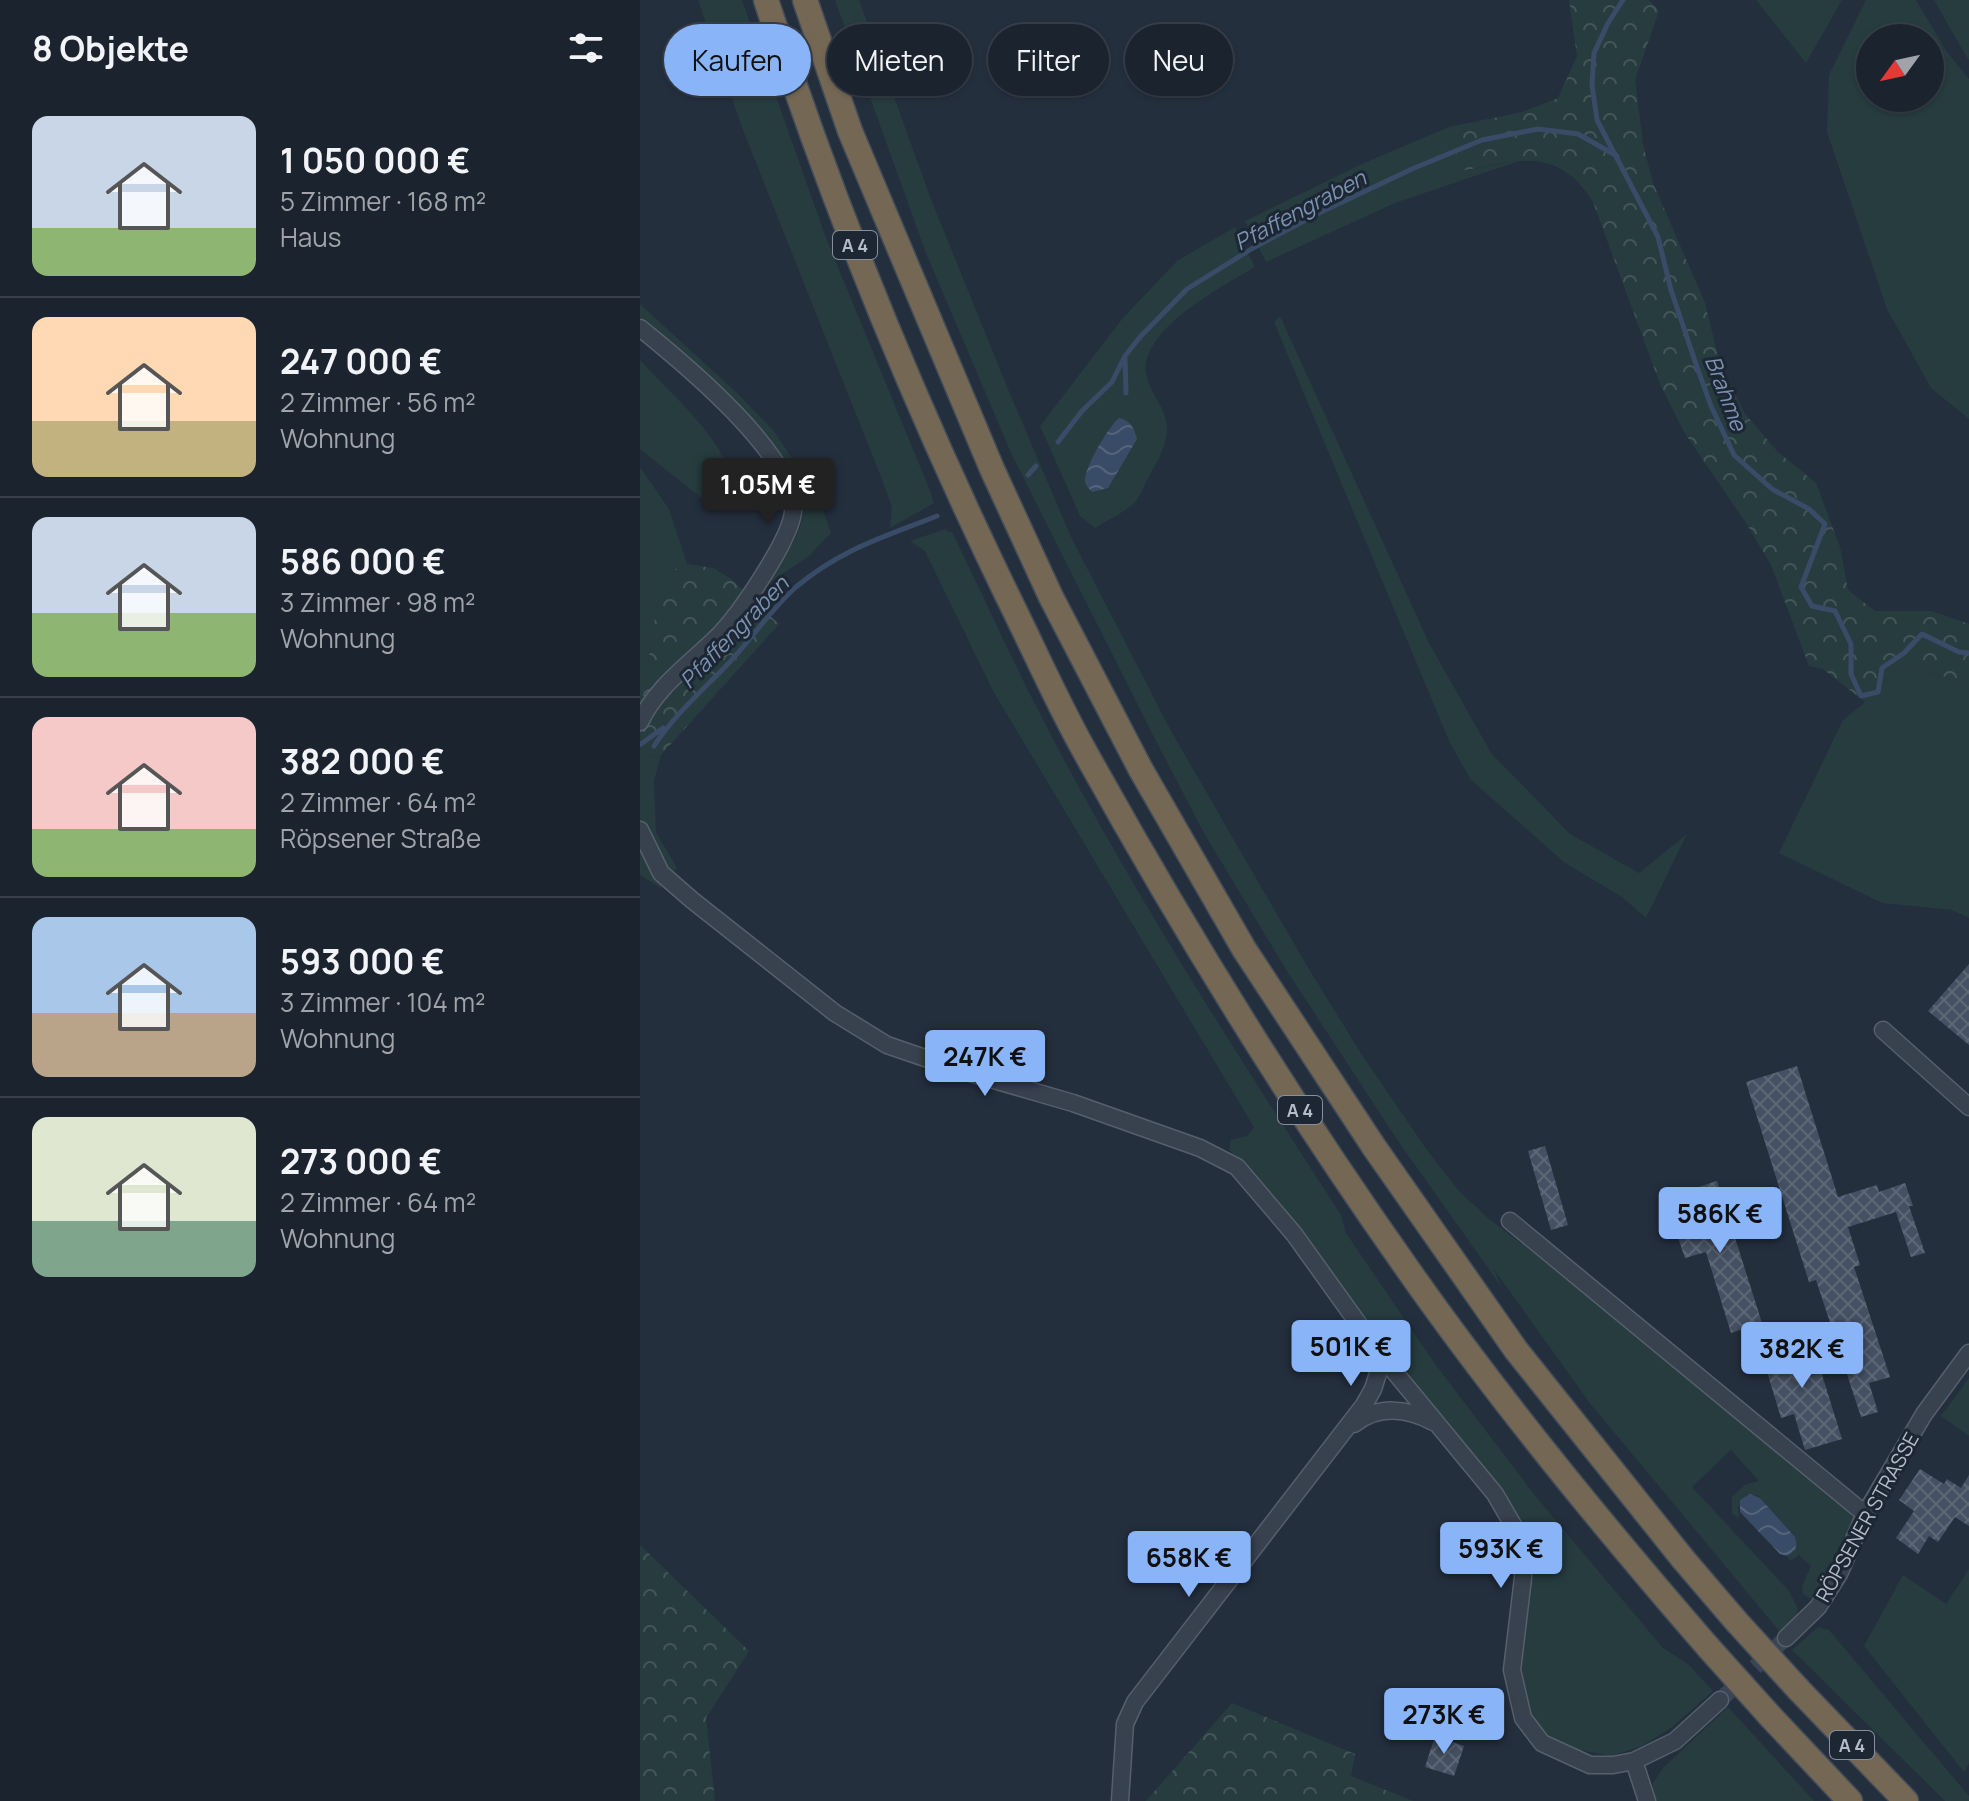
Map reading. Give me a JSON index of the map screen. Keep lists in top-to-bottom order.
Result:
{
  "streets": {
    "highway": ["A 4"],
    "street": ["RÖPSENER STRASSE"]
  },
  "water": ["Pfaffengraben", "Brahme"],
  "north": "bottom left",
  "page": {
    "heading": "8 Objekte",
    "chip": [
      "Kaufen",
      "Mieten",
      "Filter",
      "Neu"
    ],
    "list": [
      {
        "name": "1 050 000 €",
        "note": "5 Zimmer · 168 m² · Haus"
      },
      {
        "name": "247 000 €",
        "note": "2 Zimmer · 56 m² · Wohnung"
      },
      {
        "name": "586 000 €",
        "note": "3 Zimmer · 98 m² · Wohnung"
      },
      {
        "name": "382 000 €",
        "note": "2 Zimmer · 64 m² · Röpsener Straße"
      },
      {
        "name": "593 000 €",
        "note": "3 Zimmer · 104 m² · Wohnung"
      },
      {
        "name": "273 000 €",
        "note": "2 Zimmer · 64 m² · Wohnung"
      }
    ],
    "price": [
      "1.05M €",
      "247K €",
      "586K €",
      "501K €",
      "382K €",
      "593K €",
      "658K €",
      "273K €"
    ]
  }
}
